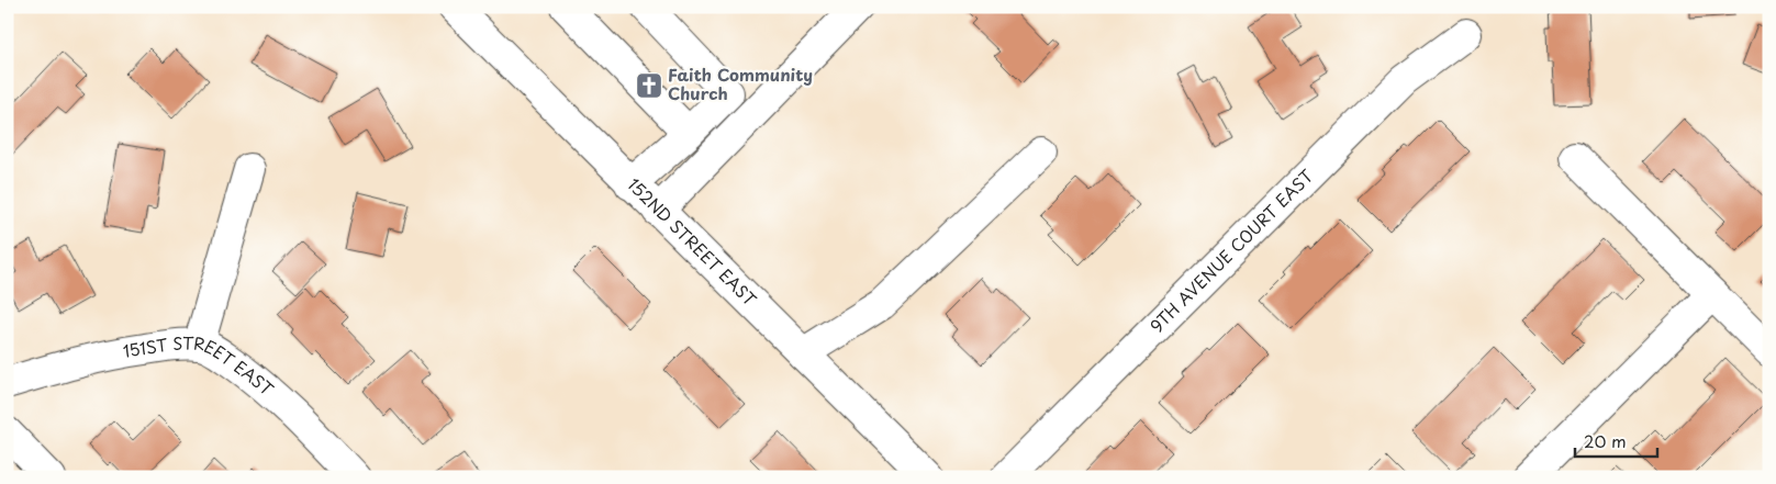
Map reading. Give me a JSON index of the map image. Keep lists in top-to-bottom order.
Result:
{
  "streets": {
    "street": ["152ND STREET EAST", "9TH AVENUE COURT EAST", "151ST STREET EAST"]
  },
  "places": {
    "church": ["Faith Community Church"]
  },
  "scale_bar": "20 m"
}
